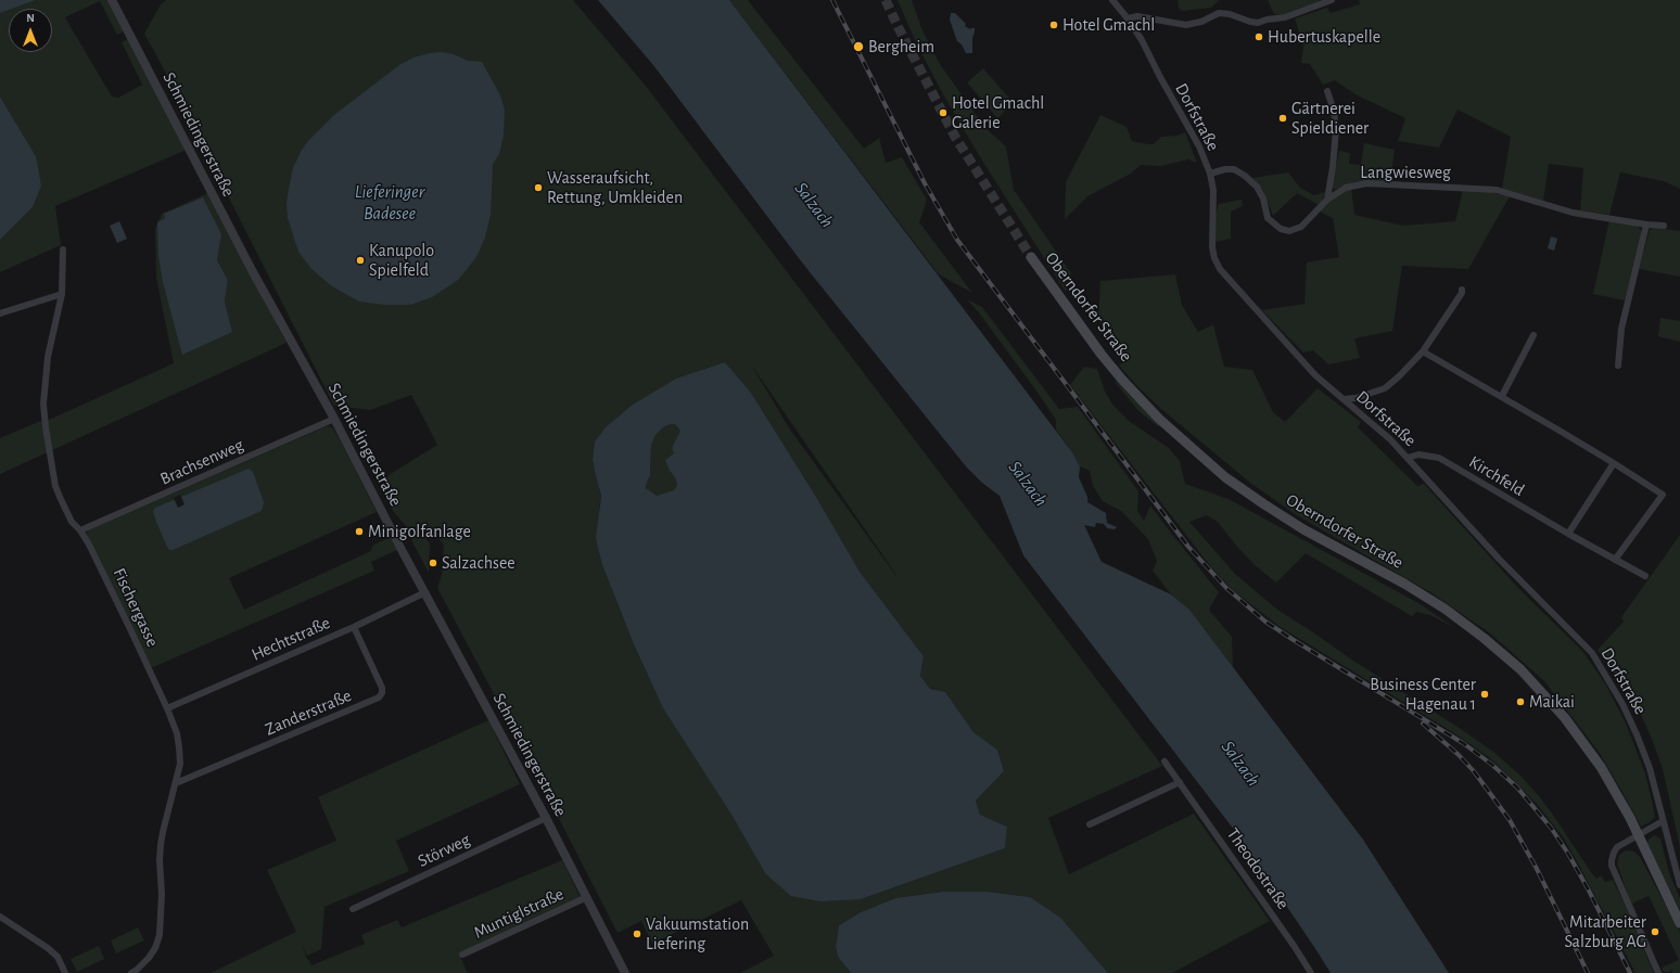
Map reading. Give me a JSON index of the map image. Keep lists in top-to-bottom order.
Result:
{
  "streets": {
    "main road": ["Oberndorfer Straße"],
    "street": [
      "Dorfstraße",
      "Schmiedingerstraße",
      "Langwiesweg",
      "Brachsenweg",
      "Kirchfeld",
      "Fischergasse",
      "Hechtstraße",
      "Zanderstraße",
      "Störweg",
      "Theodostraße",
      "Muntiglstraße"
    ]
  },
  "crossings": [
    ["Dorfstraße", "Langwiesweg"],
    ["Dorfstraße", "Kirchfeld"],
    ["Schmiedingerstraße", "Brachsenweg"],
    ["Schmiedingerstraße", "Hechtstraße"],
    ["Schmiedingerstraße", "Störweg"],
    ["Schmiedingerstraße", "Muntiglstraße"],
    ["Brachsenweg", "Fischergasse"],
    ["Fischergasse", "Hechtstraße"],
    ["Fischergasse", "Zanderstraße"],
    ["Hechtstraße", "Zanderstraße"]
  ],
  "water": ["Lieferinger Badesee", "Salzach"],
  "places": [
    "Hotel Gmachl",
    "Hubertuskapelle",
    "Bergheim",
    "Hotel Gmachl Galerie",
    "Gärtnerei Spieldiener",
    "Wasseraufsicht, Rettung, Umkleiden",
    "Kanupolo Spielfeld",
    "Minigolfanlage",
    "Salzachsee",
    "Business Center Hagenau 1",
    "Maikai",
    "Mitarbeiter Salzburg AG",
    "Vakuumstation Liefering"
  ],
  "north": "top"
}
